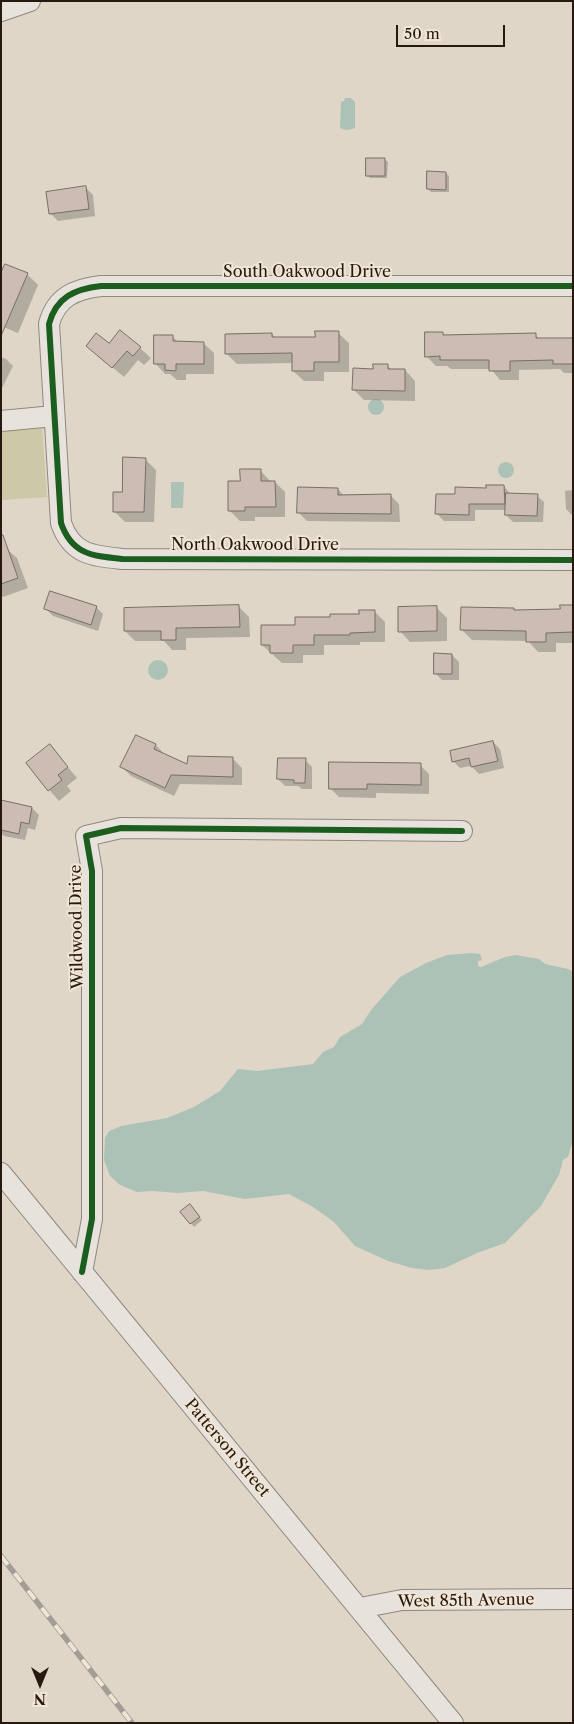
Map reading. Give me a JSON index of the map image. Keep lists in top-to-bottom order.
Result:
{
  "streets": {
    "street": [
      "South Oakwood Drive",
      "North Oakwood Drive",
      "Wildwood Drive",
      "Patterson Street",
      "West 85th Avenue"
    ]
  },
  "crossings": [
    ["South Oakwood Drive", "North Oakwood Drive"],
    ["Wildwood Drive", "Patterson Street"],
    ["Patterson Street", "West 85th Avenue"]
  ],
  "scale_bar": "50 m",
  "north": "bottom"
}
